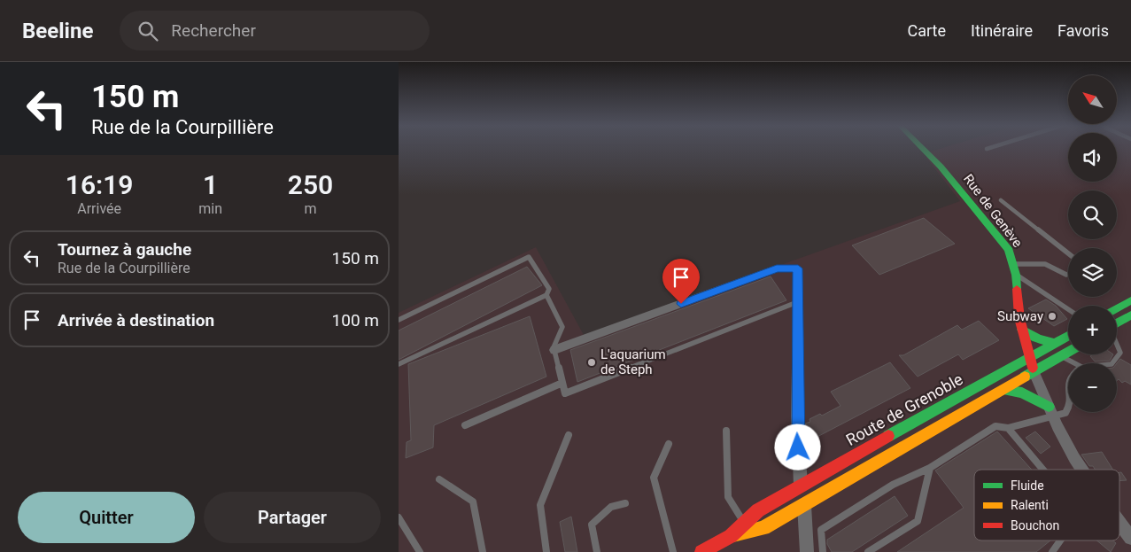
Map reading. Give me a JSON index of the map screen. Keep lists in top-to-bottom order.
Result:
{
  "streets": {
    "main road": ["Rue de Genève", "Route de Grenoble"]
  },
  "crossings": [
    ["Rue de Genève", "Route de Grenoble"]
  ],
  "places": ["Subway", "L'aquarium de Steph"],
  "legend": ["Fluide", "Ralenti", "Bouchon"],
  "north": "top left",
  "page": {
    "header": "Beeline",
    "search": "Rechercher",
    "nav": ["Carte", "Itinéraire", "Favoris"],
    "turn": ["150 m", "Rue de la Courpillière"],
    "map_buttons": ["+", "−"],
    "eta": [
      "16:19",
      "Arrivée",
      "1",
      "min",
      "250",
      "m"
    ],
    "list": [
      {
        "name": "Tournez à gauche",
        "note": "Rue de la Courpillière",
        "value": "150 m"
      },
      {
        "name": "Arrivée à destination",
        "value": "100 m"
      }
    ],
    "buttons": ["Quitter", "Partager"]
  }
}
